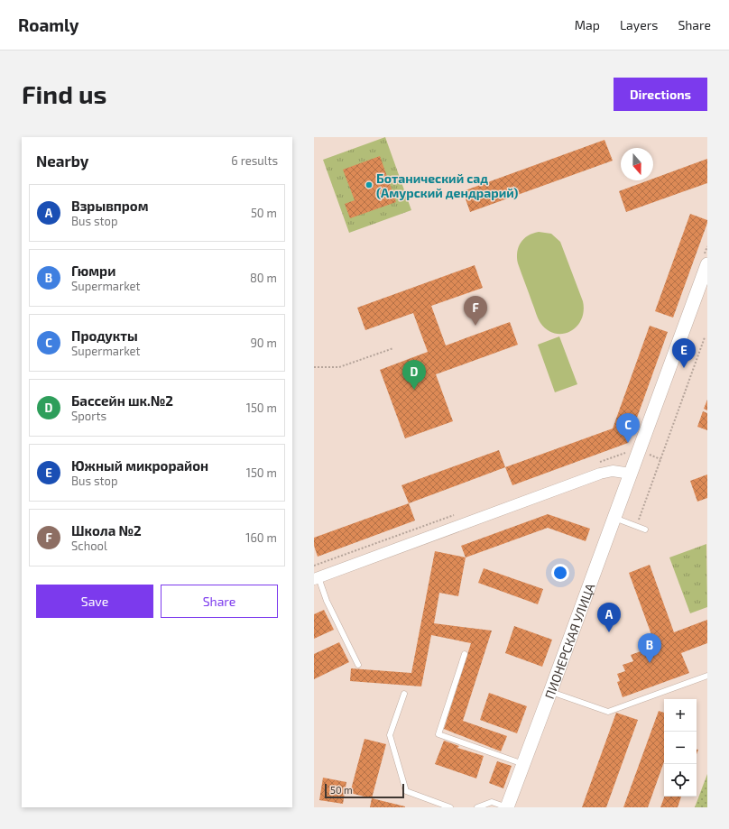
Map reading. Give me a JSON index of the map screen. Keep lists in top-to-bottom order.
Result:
{
  "streets": {
    "street": ["ПИОНЕРСКАЯ УЛИЦА"]
  },
  "places": ["Ботанический сад (Амурский дендрарий)"],
  "scale_bar": "50 m",
  "north": "bottom",
  "page": {
    "header": "Roamly",
    "nav": ["Map", "Layers", "Share"],
    "buttons": [
      "Directions",
      ["Save", "Share"]
    ],
    "title": "Find us",
    "heading": ["Nearby", "6 results"],
    "list": [
      {
        "mark": "A",
        "name": "Взрывпром",
        "note": "Bus stop",
        "value": "50 m"
      },
      {
        "mark": "B",
        "name": "Гюмри",
        "note": "Supermarket",
        "value": "80 m"
      },
      {
        "mark": "C",
        "name": "Продукты",
        "note": "Supermarket",
        "value": "90 m"
      },
      {
        "mark": "D",
        "name": "Бассейн шк.№2",
        "note": "Sports",
        "value": "150 m"
      },
      {
        "mark": "E",
        "name": "Южный микрорайон",
        "note": "Bus stop",
        "value": "150 m"
      },
      {
        "mark": "F",
        "name": "Школа №2",
        "note": "School",
        "value": "160 m"
      }
    ],
    "pins": [
      "F",
      "E",
      "D",
      "C",
      "A",
      "B"
    ],
    "map_buttons": ["+", "−"],
    "scale": "50 m"
  }
}
